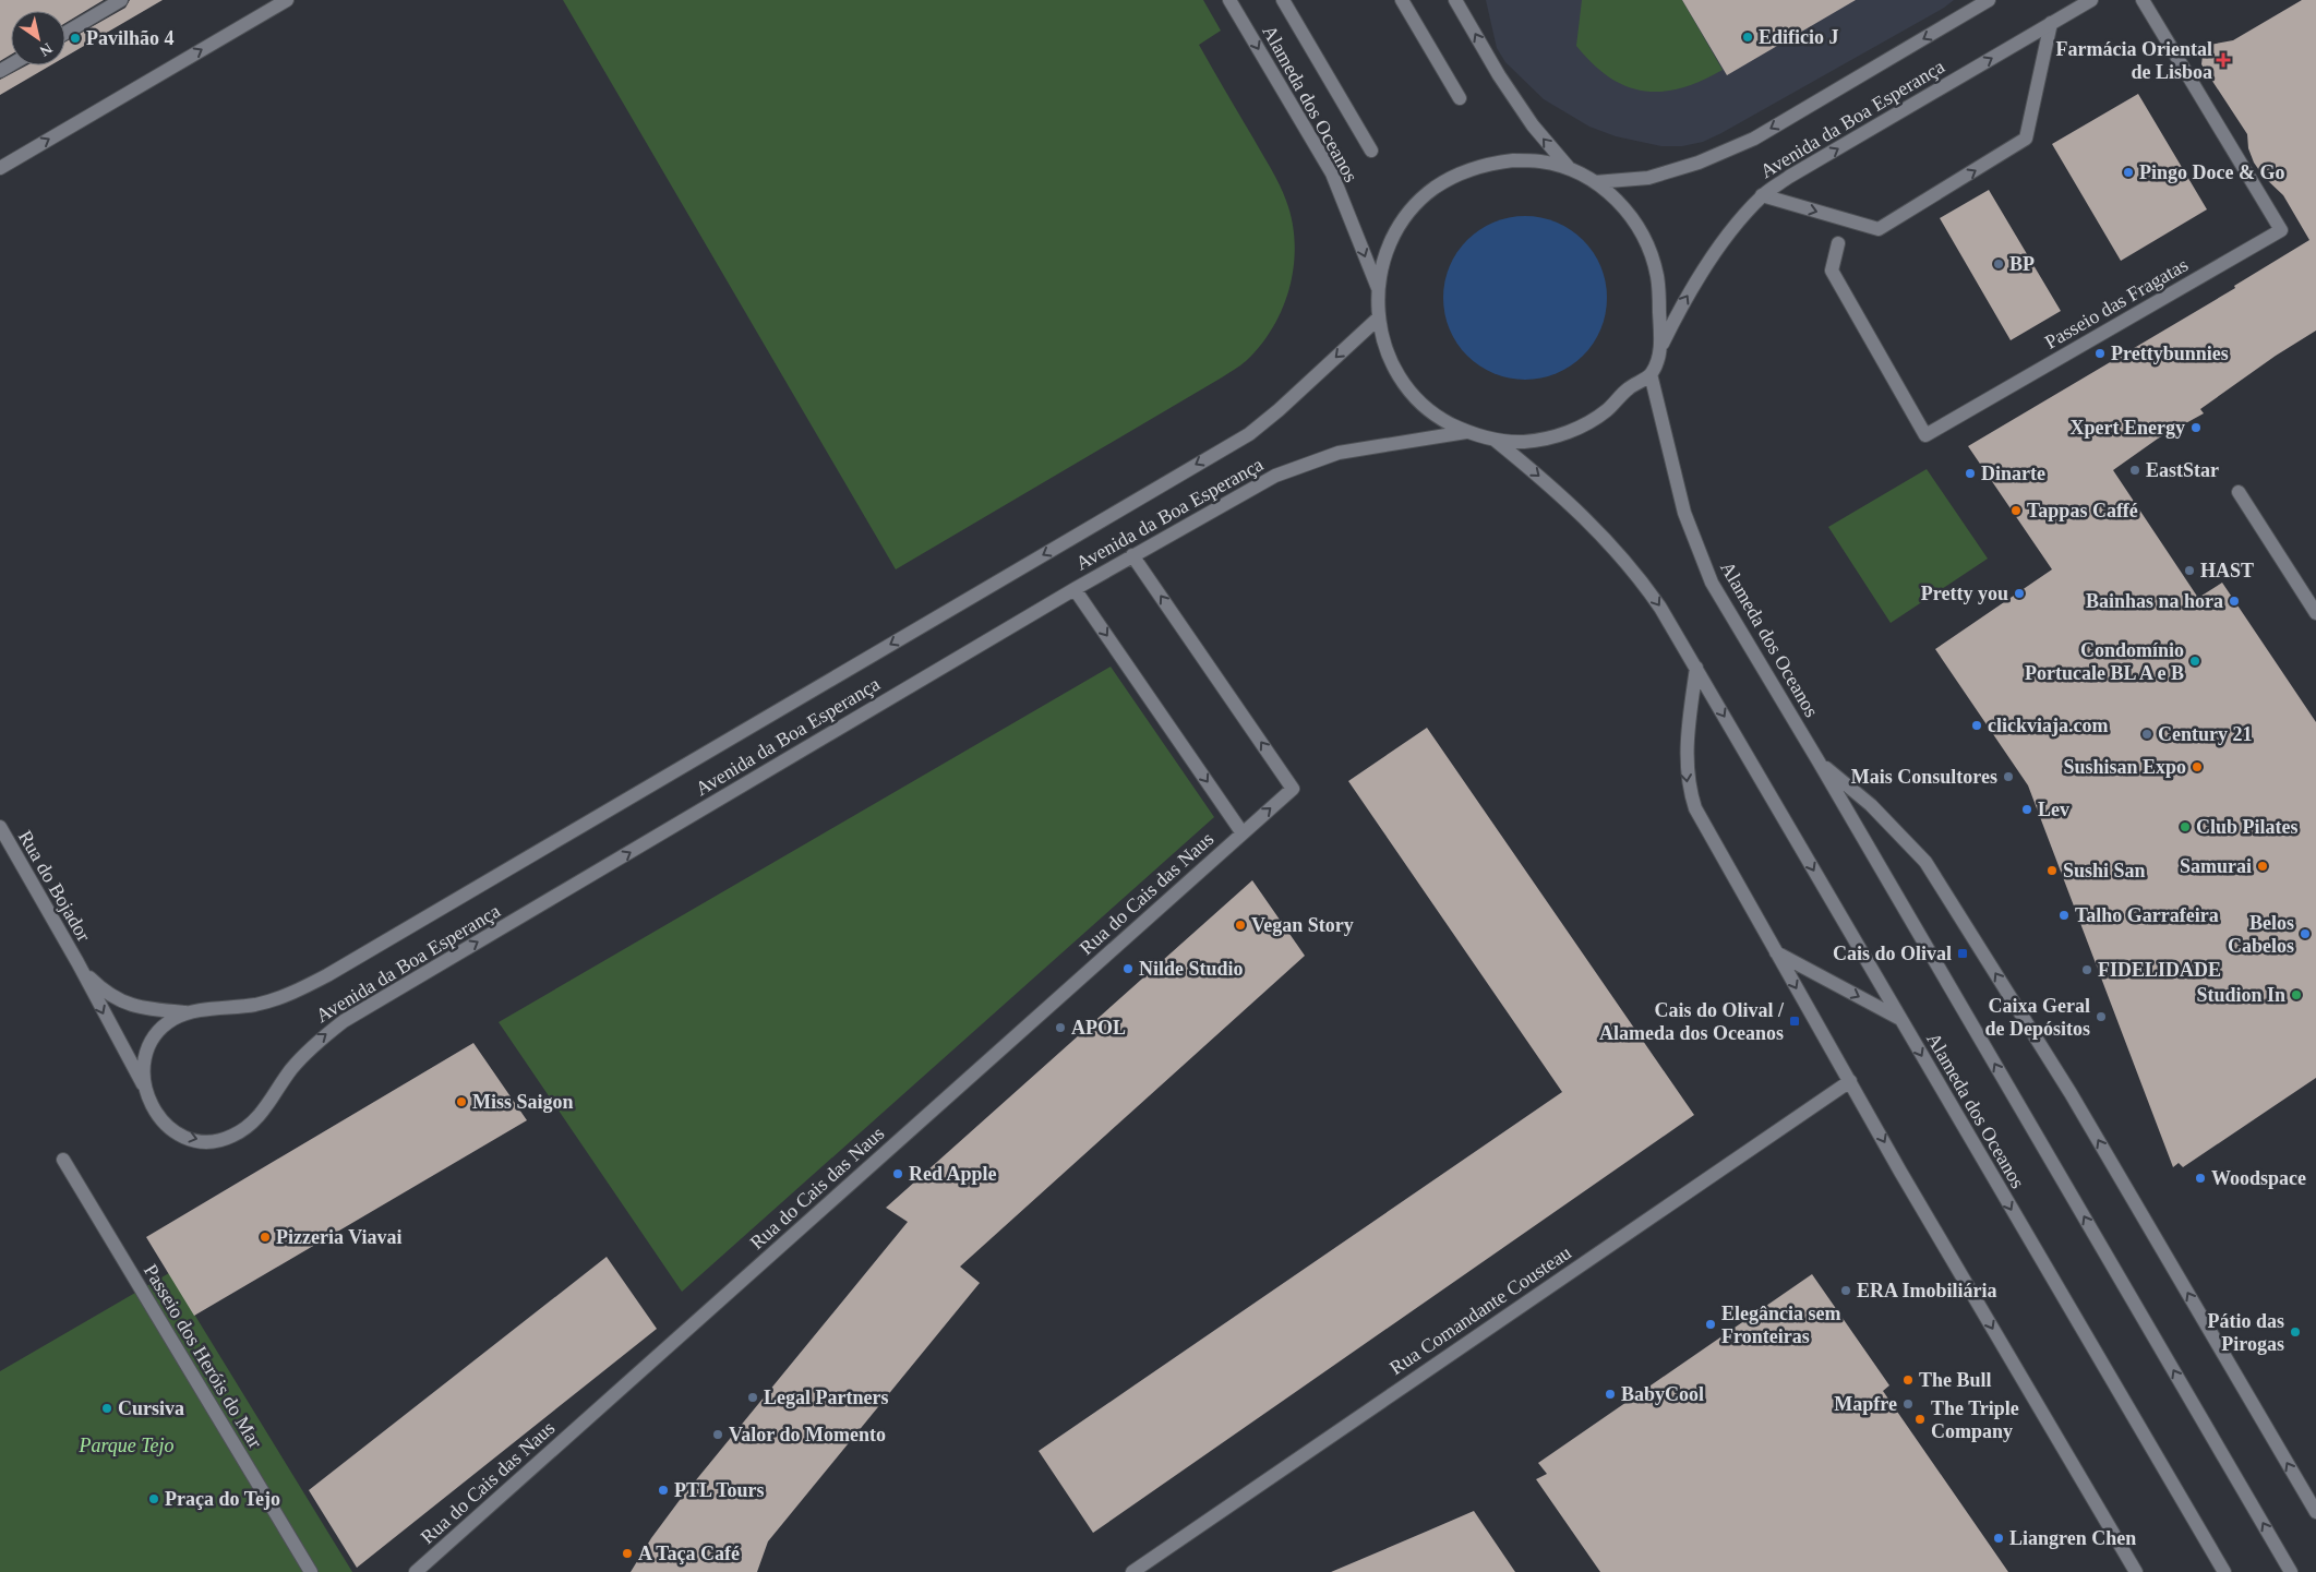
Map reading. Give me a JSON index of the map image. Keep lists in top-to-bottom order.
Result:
{
  "streets": {
    "street": [
      "Alameda dos Oceanos",
      "Avenida da Boa Esperança",
      "Passeio das Fragatas",
      "Rua do Bojador",
      "Rua do Cais das Naus",
      "Rua Comandante Cousteau",
      "Passeio dos Heróis do Mar"
    ]
  },
  "crossings": [
    ["Alameda dos Oceanos", "Avenida da Boa Esperança"],
    ["Avenida da Boa Esperança", "Rua do Cais das Naus"]
  ],
  "parks": ["Parque Tejo"],
  "places": {
    "other": [
      "Edificio J",
      "Pavilhão 4",
      "Pingo Doce & Go",
      "BP",
      "Prettybunnies",
      "Xpert Energy",
      "EastStar",
      "Dinarte",
      "Tappas Caffé",
      "HAST",
      "Pretty you",
      "Bainhas na hora",
      "Condomínio Portucale BL A e B",
      "clickviaja.com",
      "Century 21",
      "Sushisan Expo",
      "Mais Consultores",
      "Lev",
      "Club Pilates",
      "Samurai",
      "Sushi San",
      "Talho Garrafeira",
      "Vegan Story",
      "Belos Cabelos",
      "Nilde Studio",
      "FIDELIDADE",
      "Studion In",
      "Caixa Geral de Depósitos",
      "APOL",
      "Miss Saigon",
      "Red Apple",
      "Woodspace",
      "Pizzeria Viavai",
      "ERA Imobiliária",
      "Elegância sem Fronteiras",
      "Pátio das Pirogas",
      "The Bull",
      "BabyCool",
      "Legal Partners",
      "Mapfre",
      "Cursiva",
      "The Triple Company",
      "Valor do Momento",
      "PTL Tours",
      "Praça do Tejo",
      "Liangren Chen",
      "A Taça Café"
    ],
    "health": ["Farmácia Oriental de Lisboa"],
    "transit": ["Cais do Olival", "Cais do Olival / Alameda dos Oceanos"]
  },
  "north": "bottom right"
}
